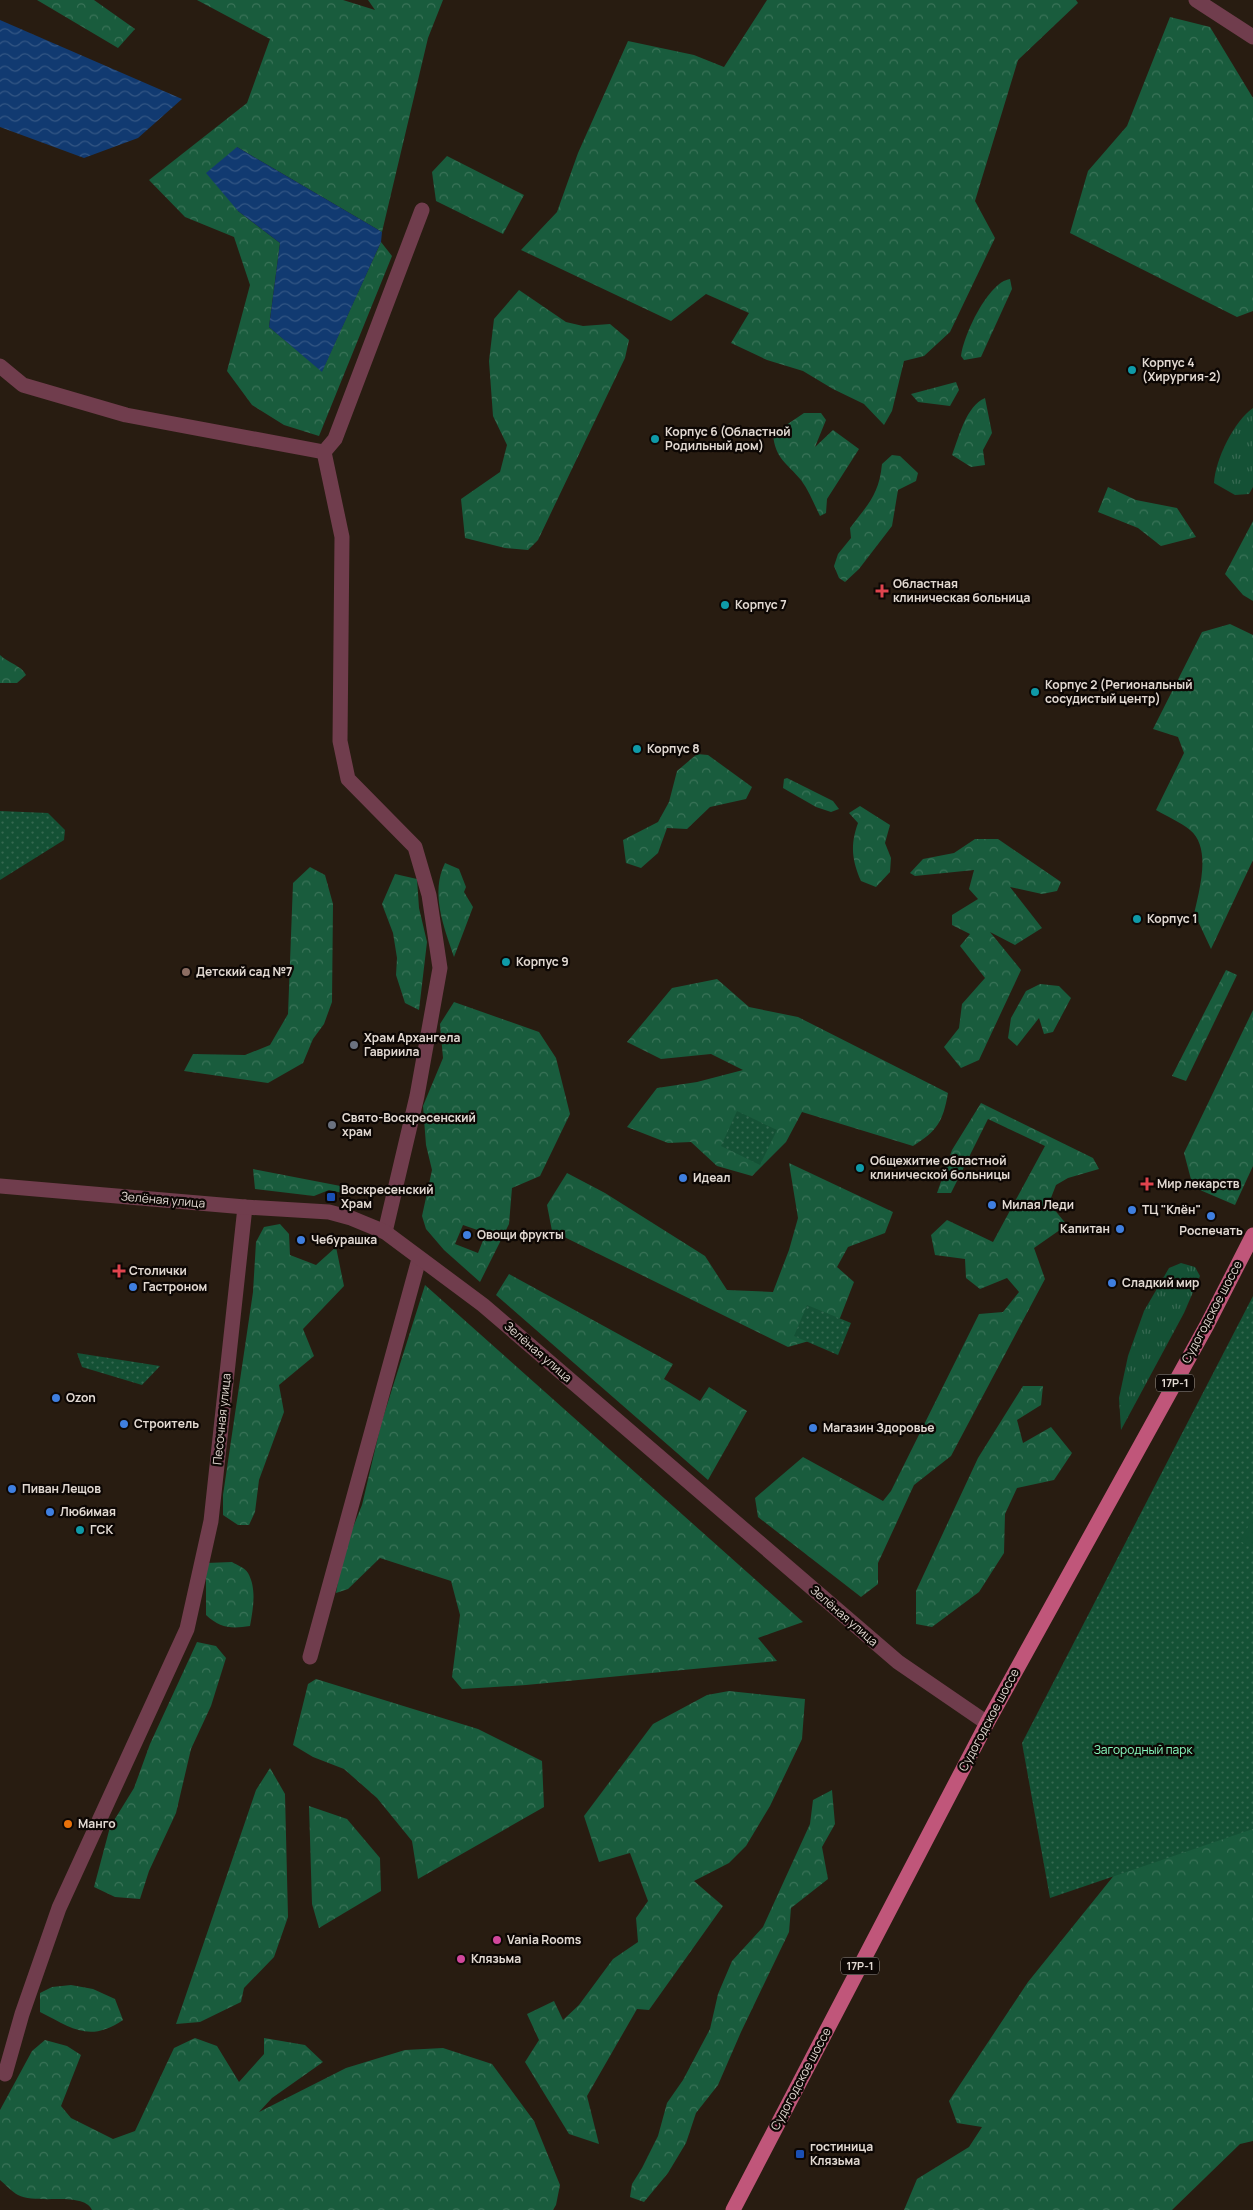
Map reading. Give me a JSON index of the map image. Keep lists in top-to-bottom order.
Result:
{
  "streets": {
    "main road": ["Судогодское шоссе", "17Р-1"],
    "street": ["Зелёная улица", "Песочная улица"]
  },
  "crossings": [
    ["Зелёная улица", "Судогодское шоссе"],
    ["Зелёная улица", "Песочная улица"]
  ],
  "parks": ["Загородный парк"],
  "places": {
    "other": [
      "Корпус 4 (Хирургия-2)",
      "Корпус 6 (Областной Родильный дом)",
      "Корпус 7",
      "Корпус 2 (Региональный сосудистый центр)",
      "Корпус 8",
      "Корпус 1",
      "Корпус 9",
      "Детский сад №7",
      "Храм Архангела Гавриила",
      "Свято-Воскресенский храм",
      "Общежитие областной клинической больницы",
      "Идеал",
      "Милая Леди",
      "ТЦ \"Клён\"",
      "Роспечать",
      "Капитан",
      "Овощи фрукты",
      "Чебурашка",
      "Сладкий мир",
      "Гастроном",
      "Ozon",
      "Строитель",
      "Магазин Здоровье",
      "Пиван Лещов",
      "Любимая",
      "ГСК",
      "Манго",
      "Vania Rooms",
      "Клязьма"
    ],
    "health": ["Областная клиническая больница", "Мир лекарств", "Столички"],
    "transit": ["Воскресенский Храм", "гостиница Клязьма"]
  }
}
